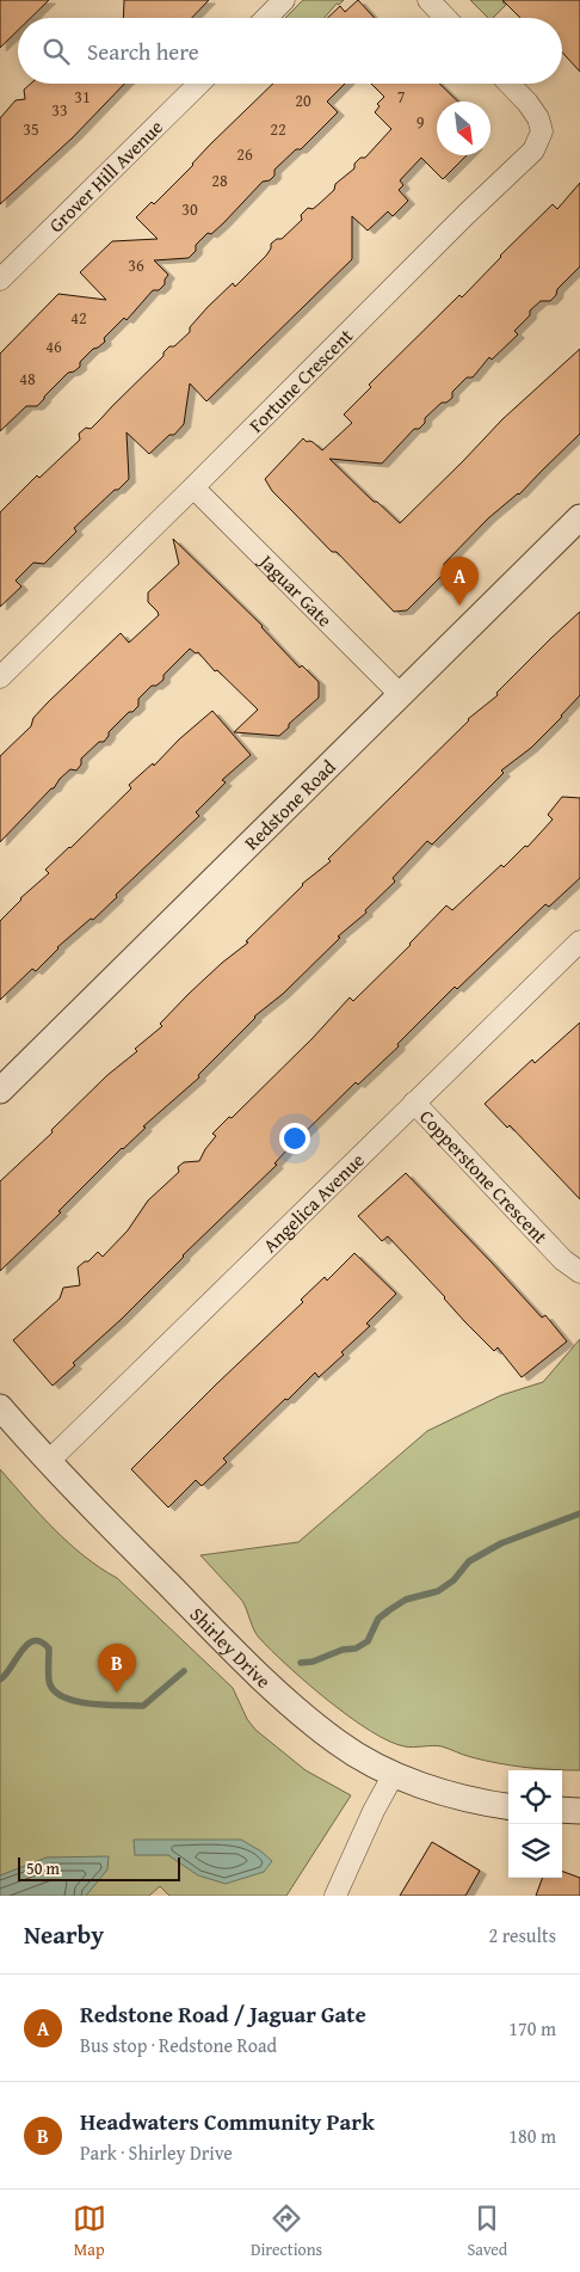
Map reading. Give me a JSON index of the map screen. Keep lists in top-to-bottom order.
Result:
{
  "streets": {
    "street": [
      "Grover Hill Avenue",
      "Fortune Crescent",
      "Jaguar Gate",
      "Redstone Road",
      "Copperstone Crescent",
      "Angelica Avenue",
      "Shirley Drive"
    ]
  },
  "crossings": [
    ["Fortune Crescent", "Jaguar Gate"],
    ["Jaguar Gate", "Redstone Road"],
    ["Copperstone Crescent", "Angelica Avenue"],
    ["Angelica Avenue", "Shirley Drive"]
  ],
  "house_numbers": [
    "31",
    "7",
    "20",
    "33",
    "9",
    "35",
    "22",
    "26",
    "28",
    "30",
    "36",
    "42",
    "46",
    "48"
  ],
  "scale_bar": "50 m",
  "north": "bottom right",
  "page": {
    "search": "Search here",
    "pins": ["A", "B"],
    "scale": "50 m",
    "heading": ["Nearby", "2 results"],
    "list": [
      {
        "mark": "A",
        "name": "Redstone Road / Jaguar Gate",
        "note": "Bus stop · Redstone Road",
        "value": "170 m"
      },
      {
        "mark": "B",
        "name": "Headwaters Community Park",
        "note": "Park · Shirley Drive",
        "value": "180 m"
      }
    ],
    "nav": ["Map", "Directions", "Saved"]
  }
}
